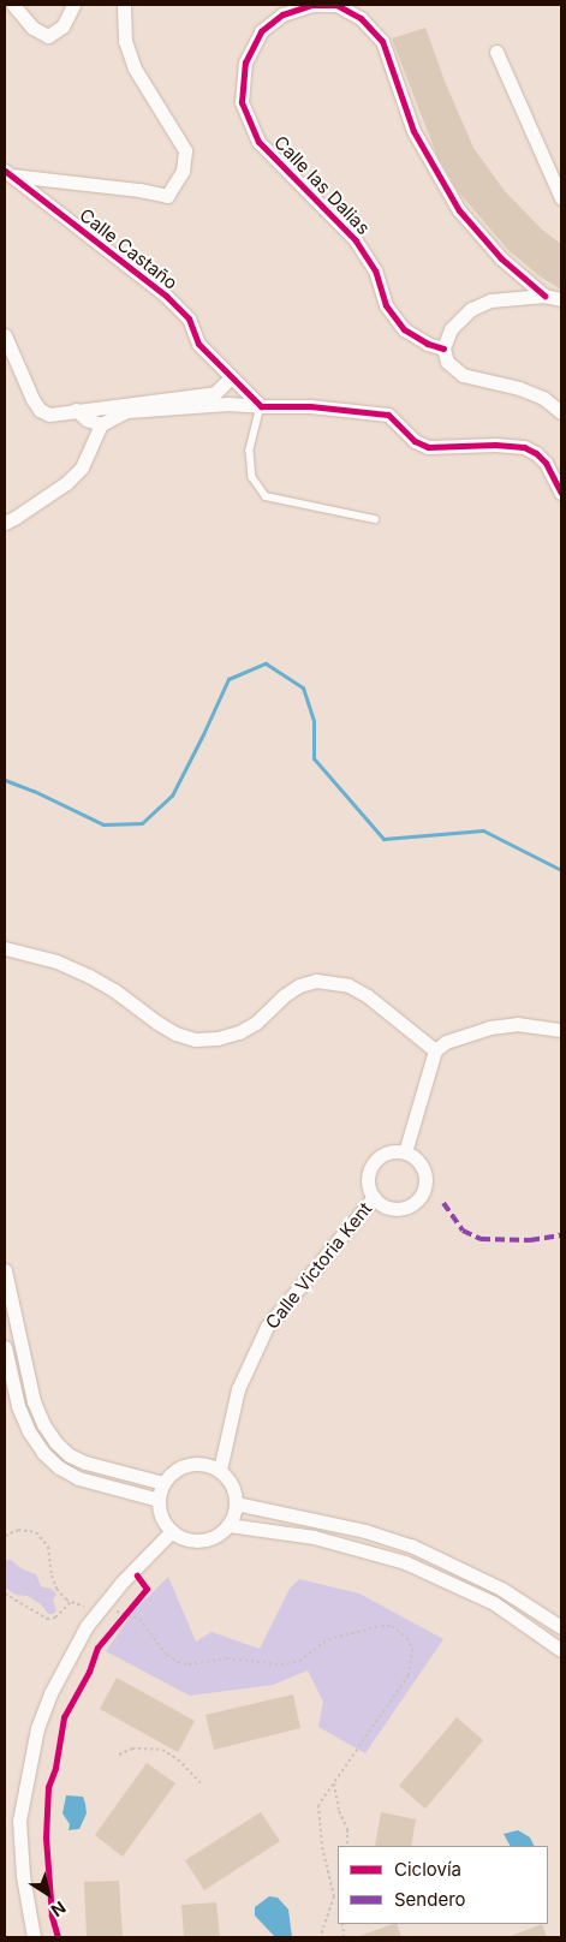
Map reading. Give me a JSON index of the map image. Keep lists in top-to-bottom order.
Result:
{
  "streets": {
    "street": ["Calle las Dalias", "Calle Castaño", "Calle Victoria Kent"]
  },
  "legend": ["Ciclovía", "Sendero"],
  "north": "bottom right"
}
